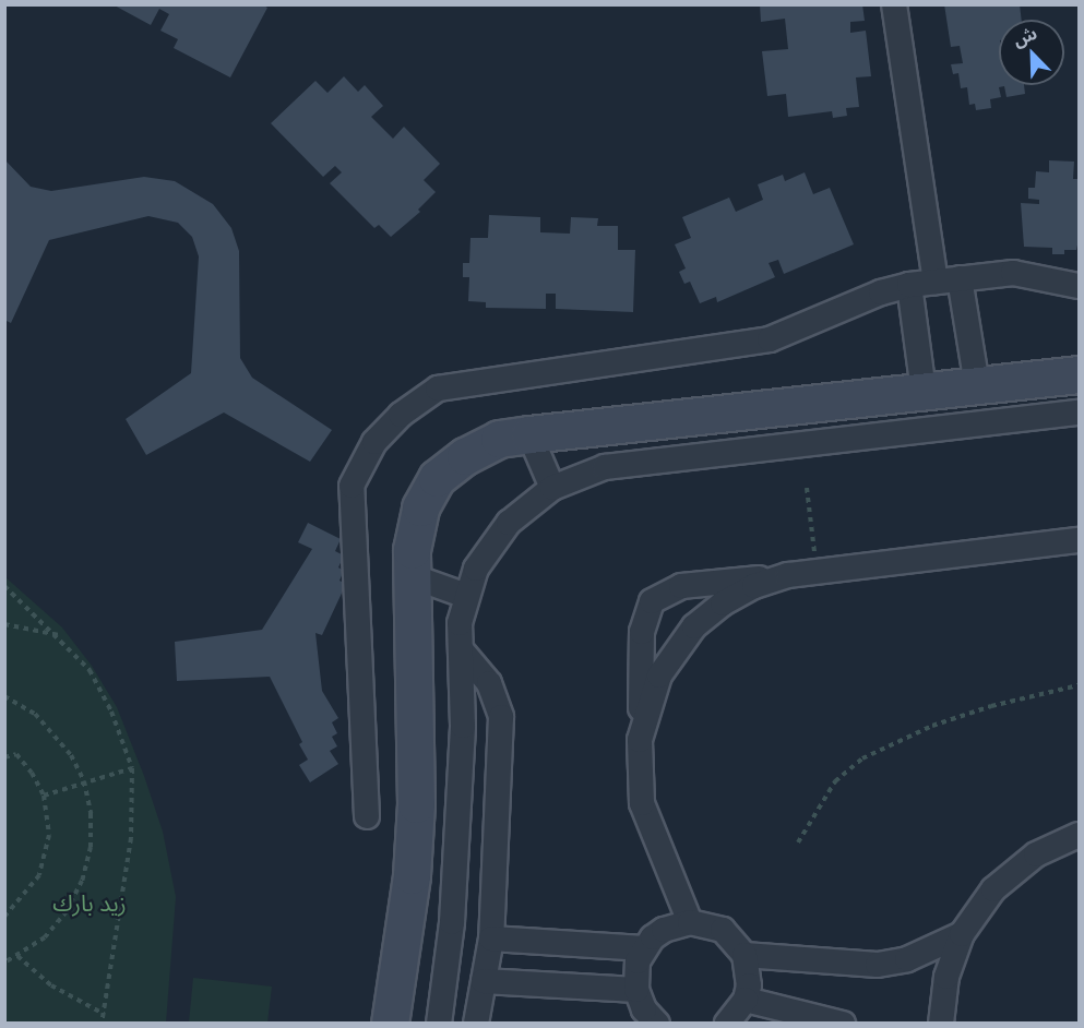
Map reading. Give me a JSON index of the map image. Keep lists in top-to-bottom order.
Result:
{
  "parks": ["زيد بارك"],
  "north": "top left"
}
